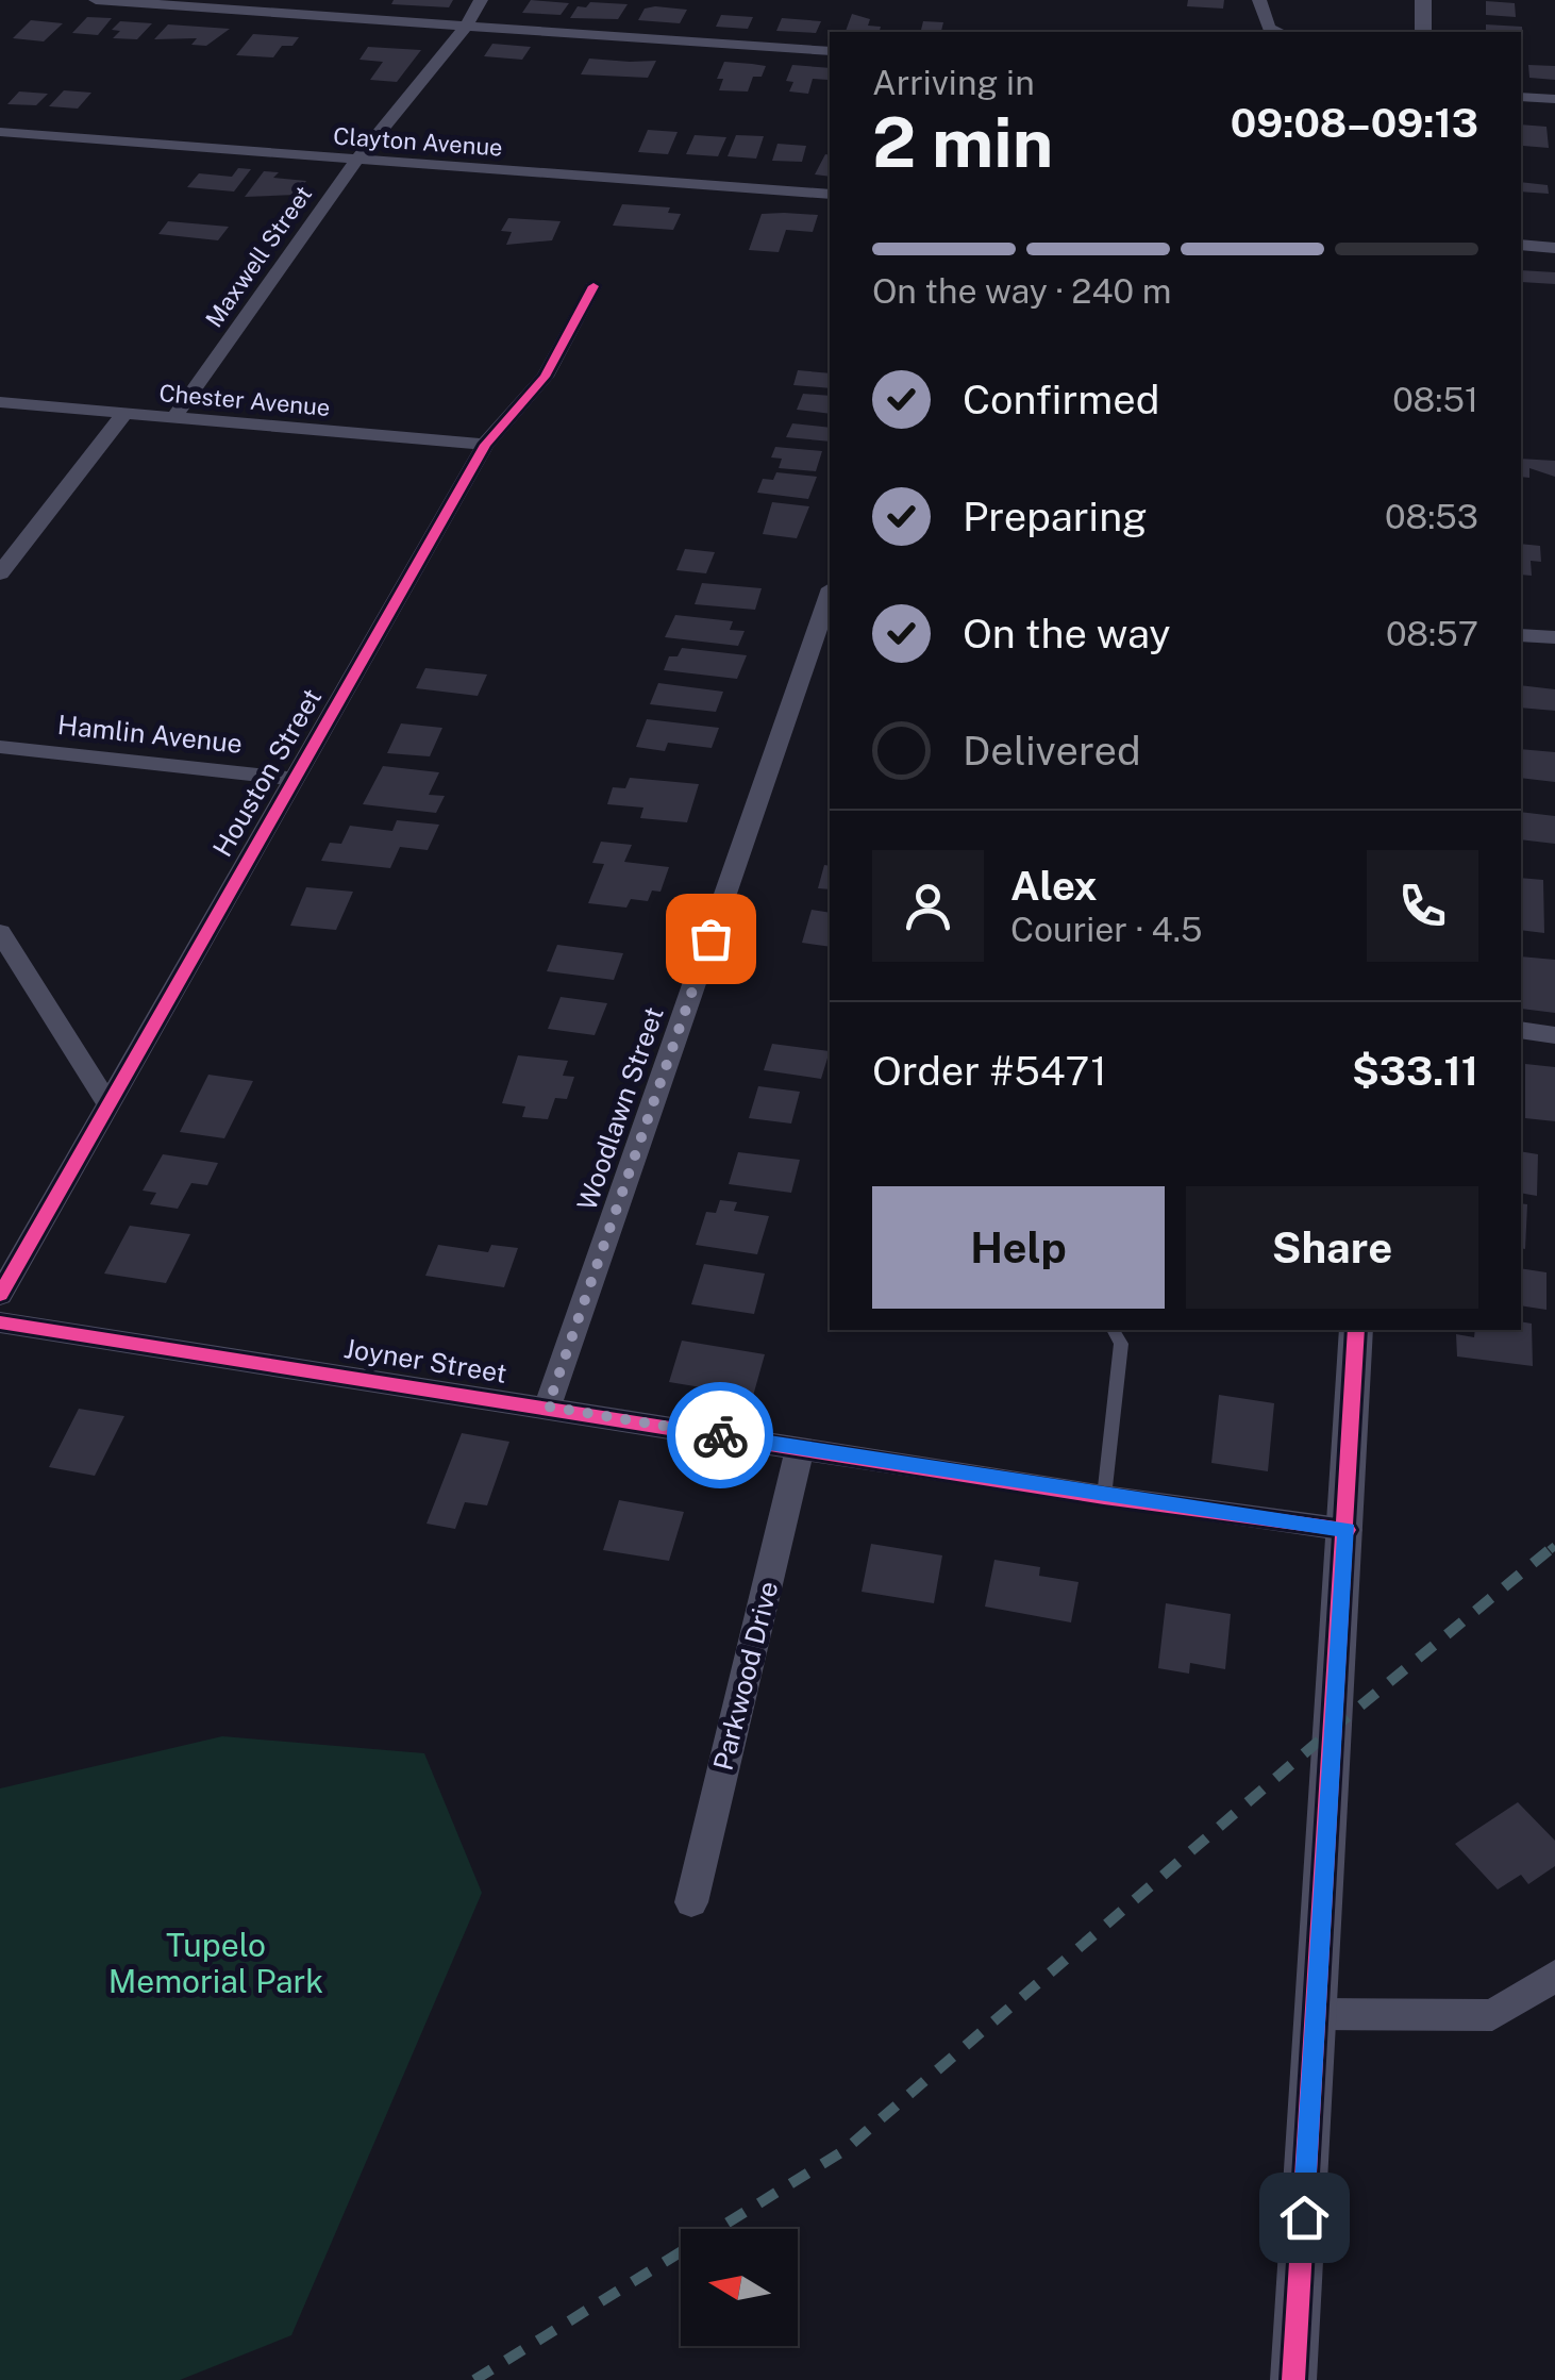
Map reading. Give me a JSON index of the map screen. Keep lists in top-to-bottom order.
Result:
{
  "streets": {
    "street": [
      "Clayton Avenue",
      "Maxwell Street",
      "Chester Avenue",
      "Hamlin Avenue",
      "Houston Street",
      "Woodlawn Street",
      "Joyner Street",
      "Parkwood Drive"
    ]
  },
  "crossings": [
    ["Clayton Avenue", "Maxwell Street"],
    ["Maxwell Street", "Chester Avenue"],
    ["Chester Avenue", "Houston Street"],
    ["Hamlin Avenue", "Houston Street"],
    ["Woodlawn Street", "Joyner Street"],
    ["Joyner Street", "Parkwood Drive"]
  ],
  "parks": ["Tupelo Memorial Park"],
  "north": "left",
  "page": {
    "heading": ["2 min", "Arriving in", "09:08–09:13"],
    "panel": [
      "Alex",
      "Courier · 4.5",
      "Order #5471",
      "$33.11"
    ],
    "bar": "On the way · 240 m",
    "list": [
      ["Confirmed", "08:51"],
      ["Preparing", "08:53"],
      ["On the way", "08:57"],
      "Delivered"
    ],
    "buttons": ["Help", "Share"]
  }
}
